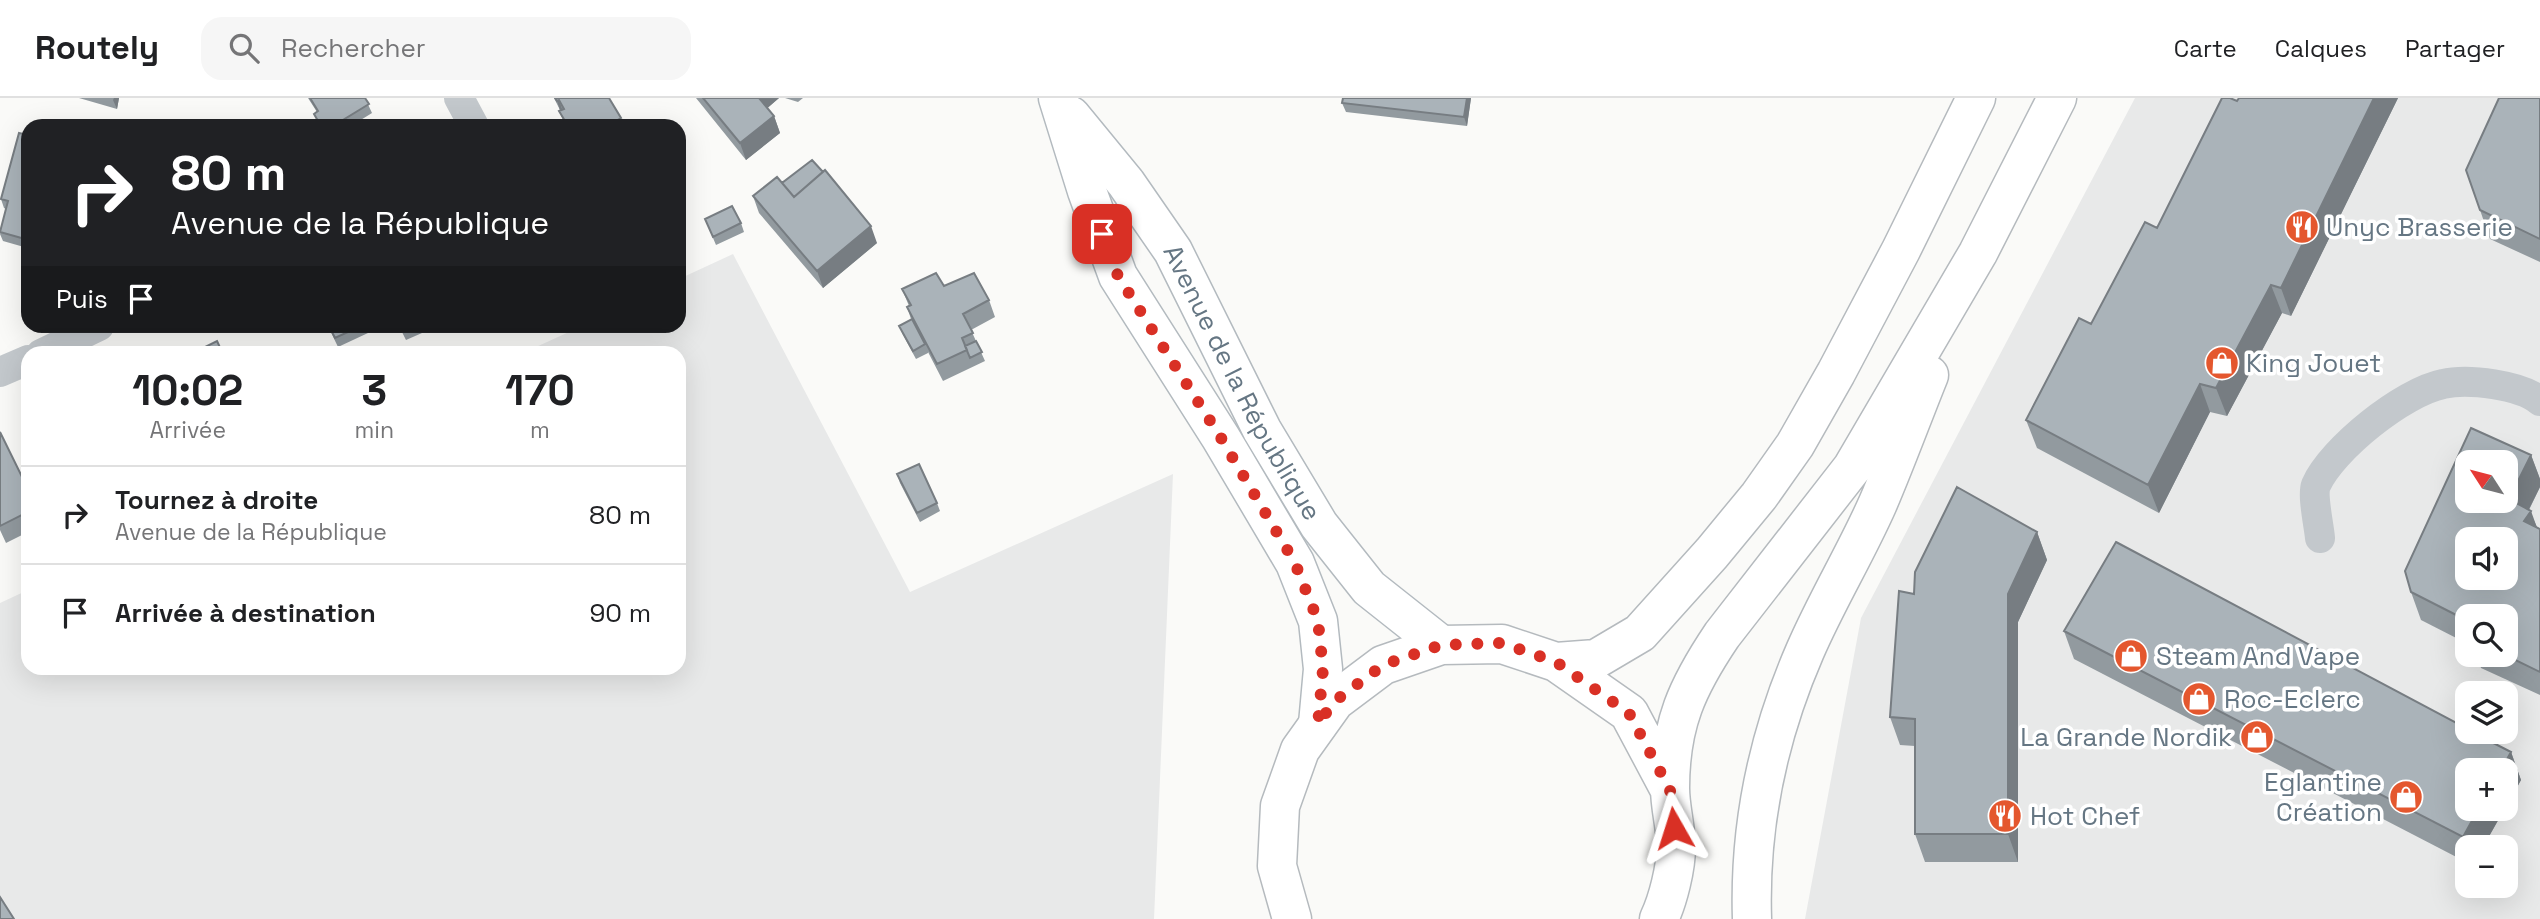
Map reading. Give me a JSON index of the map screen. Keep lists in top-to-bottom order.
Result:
{
  "streets": {
    "main road": ["Avenue de la République"]
  },
  "places": {
    "restaurant": ["Unyc Brasserie", "Hot Chef"],
    "shop": [
      "King Jouet",
      "Steam And Vape",
      "Roc-Eclerc",
      "La Grande Nordik",
      "Eglantine Création"
    ]
  },
  "north": "top left",
  "page": {
    "header": "Routely",
    "search": "Rechercher",
    "nav": ["Carte", "Calques", "Partager"],
    "turn": ["80 m", "Avenue de la République"],
    "then": "Puis",
    "eta": [
      "10:02",
      "Arrivée",
      "3",
      "min",
      "170",
      "m"
    ],
    "map_buttons": ["+", "−"],
    "list": [
      {
        "name": "Tournez à droite",
        "note": "Avenue de la République",
        "value": "80 m"
      },
      {
        "name": "Arrivée à destination",
        "value": "90 m"
      }
    ]
  }
}
